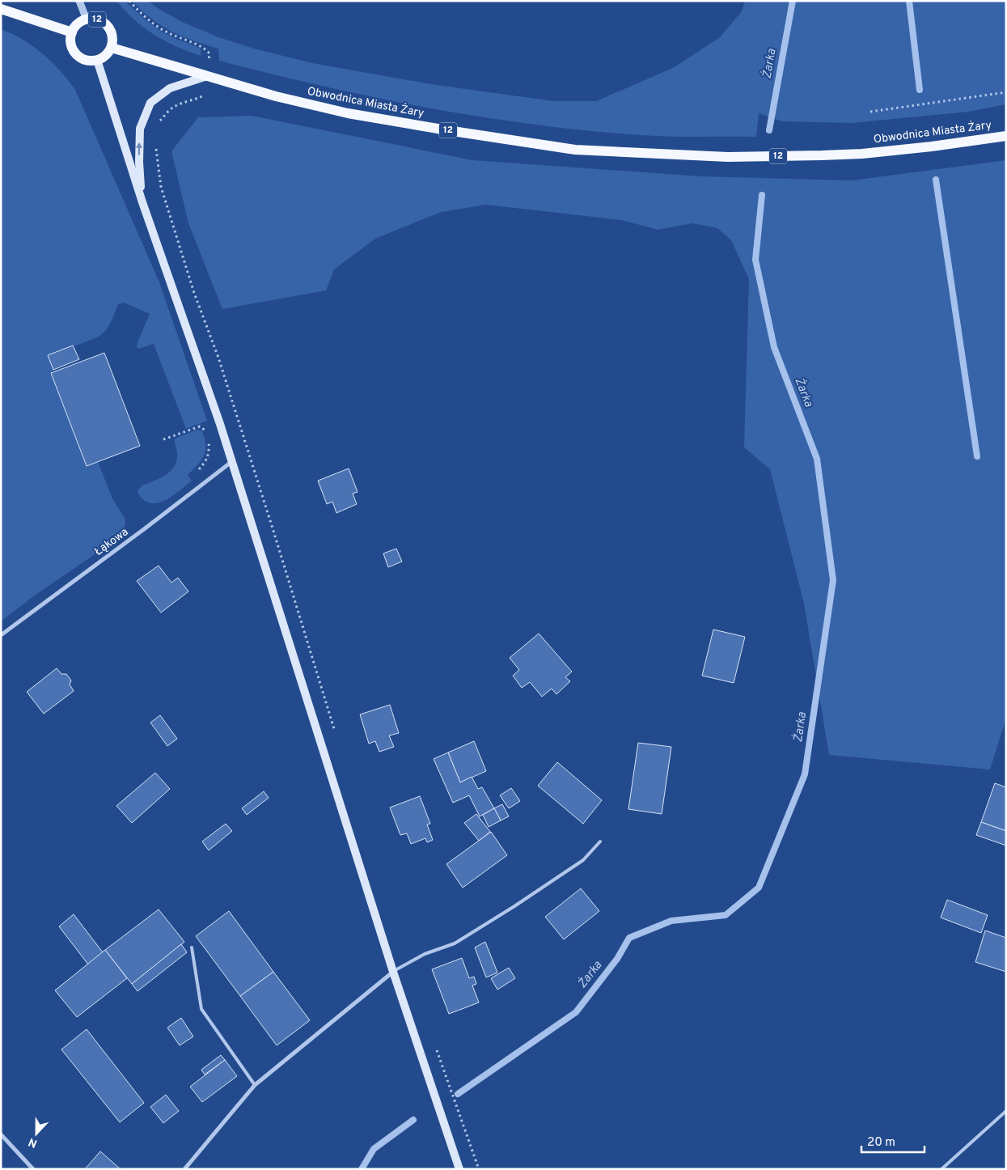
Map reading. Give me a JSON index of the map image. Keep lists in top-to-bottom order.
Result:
{
  "streets": {
    "main road": ["12", "Obwodnica Miasta Żary"],
    "street": ["Łąkowa"]
  },
  "crossings": [
    ["12", "Obwodnica Miasta Żary"]
  ],
  "water": ["Żarka"],
  "scale_bar": "20 m",
  "north": "bottom"
}
